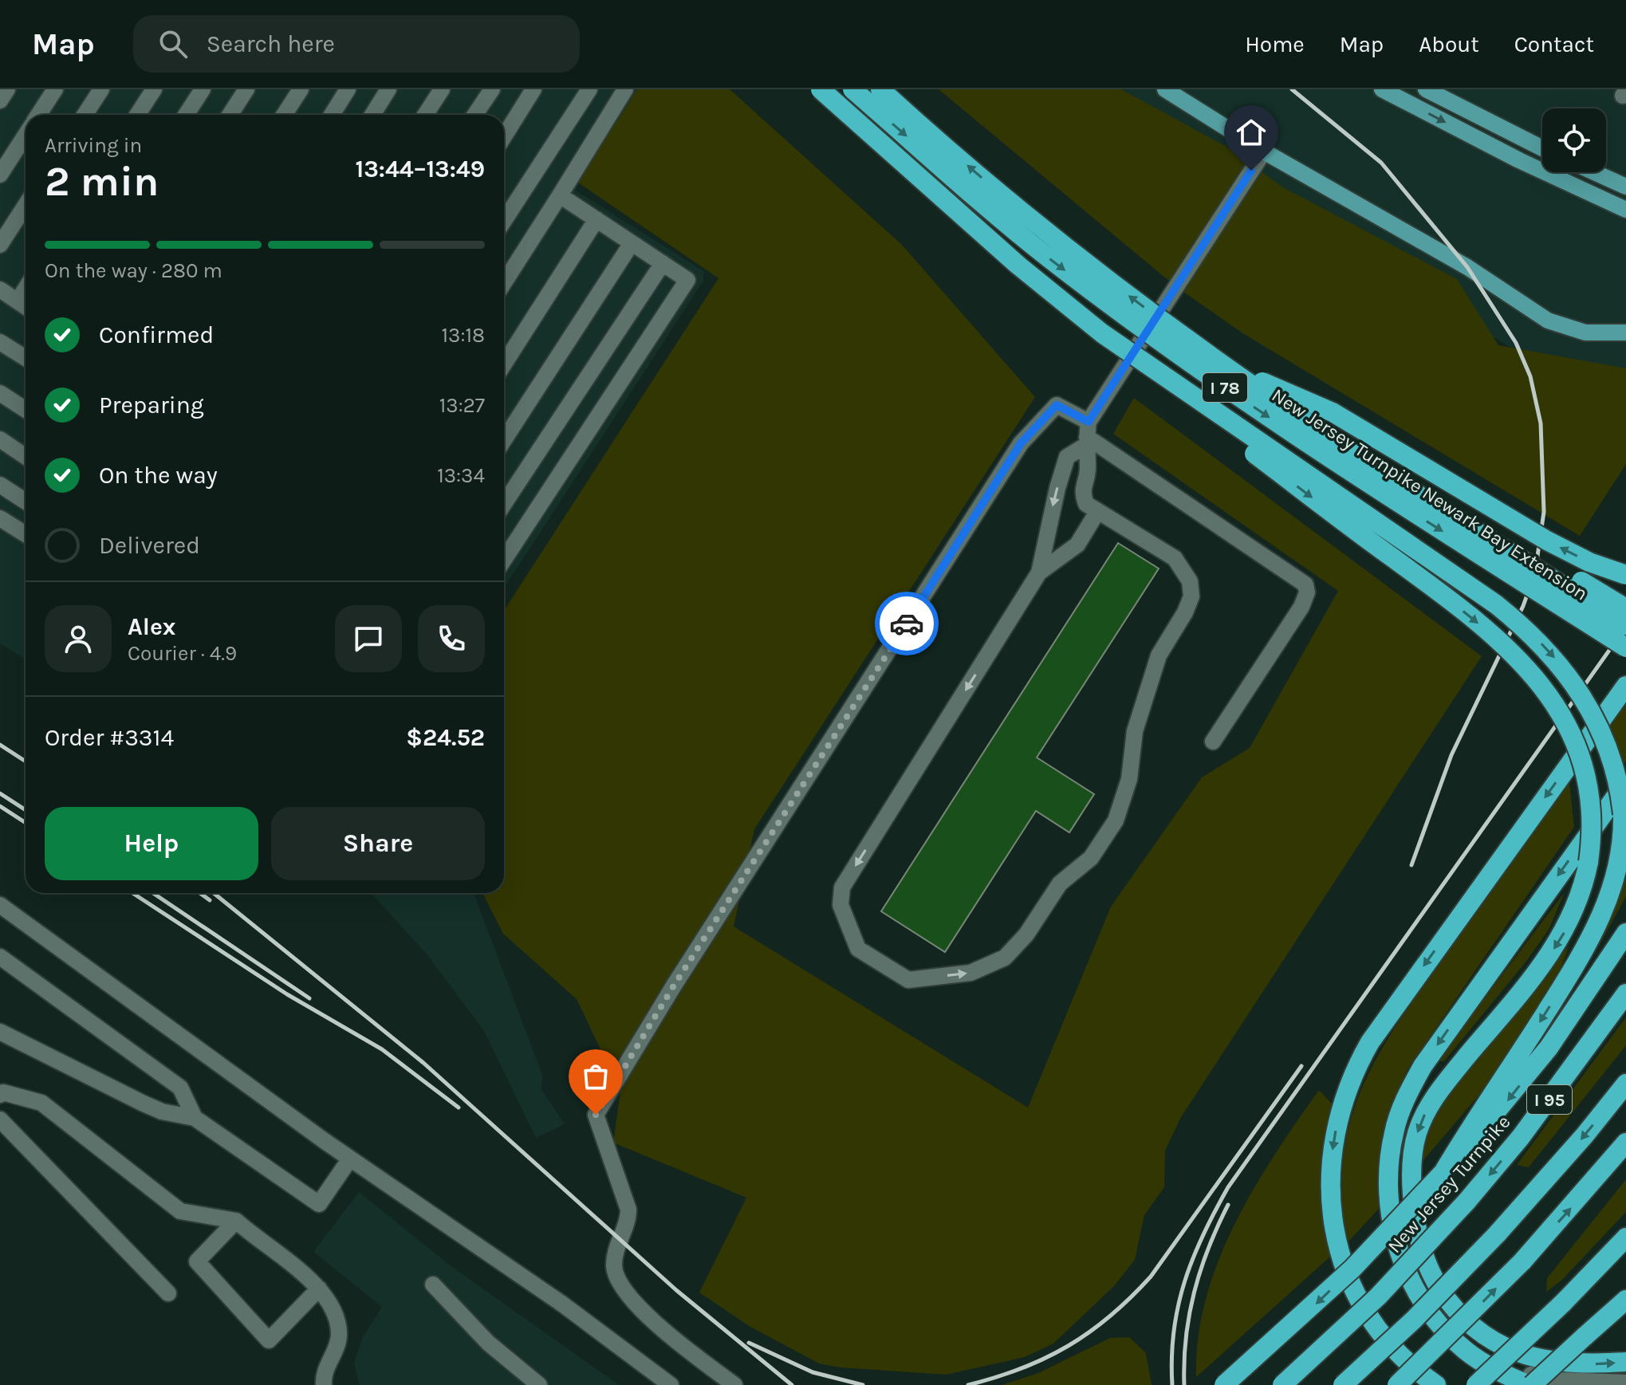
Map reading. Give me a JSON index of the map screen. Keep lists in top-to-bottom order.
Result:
{
  "streets": {
    "highway": [
      "I 78",
      "New Jersey Turnpike Newark Bay Extension",
      "I 95",
      "New Jersey Turnpike"
    ]
  },
  "page": {
    "header": "Map",
    "search": "Search here",
    "nav": [
      "Home",
      "Map",
      "About",
      "Contact"
    ],
    "heading": ["2 min", "Arriving in", "13:44–13:49"],
    "panel": [
      "Alex",
      "Courier · 4.9",
      "Order #3314",
      "$24.52"
    ],
    "bar": "On the way · 280 m",
    "list": [
      ["Confirmed", "13:18"],
      ["Preparing", "13:27"],
      ["On the way", "13:34"],
      "Delivered"
    ],
    "buttons": ["Help", "Share"]
  }
}
